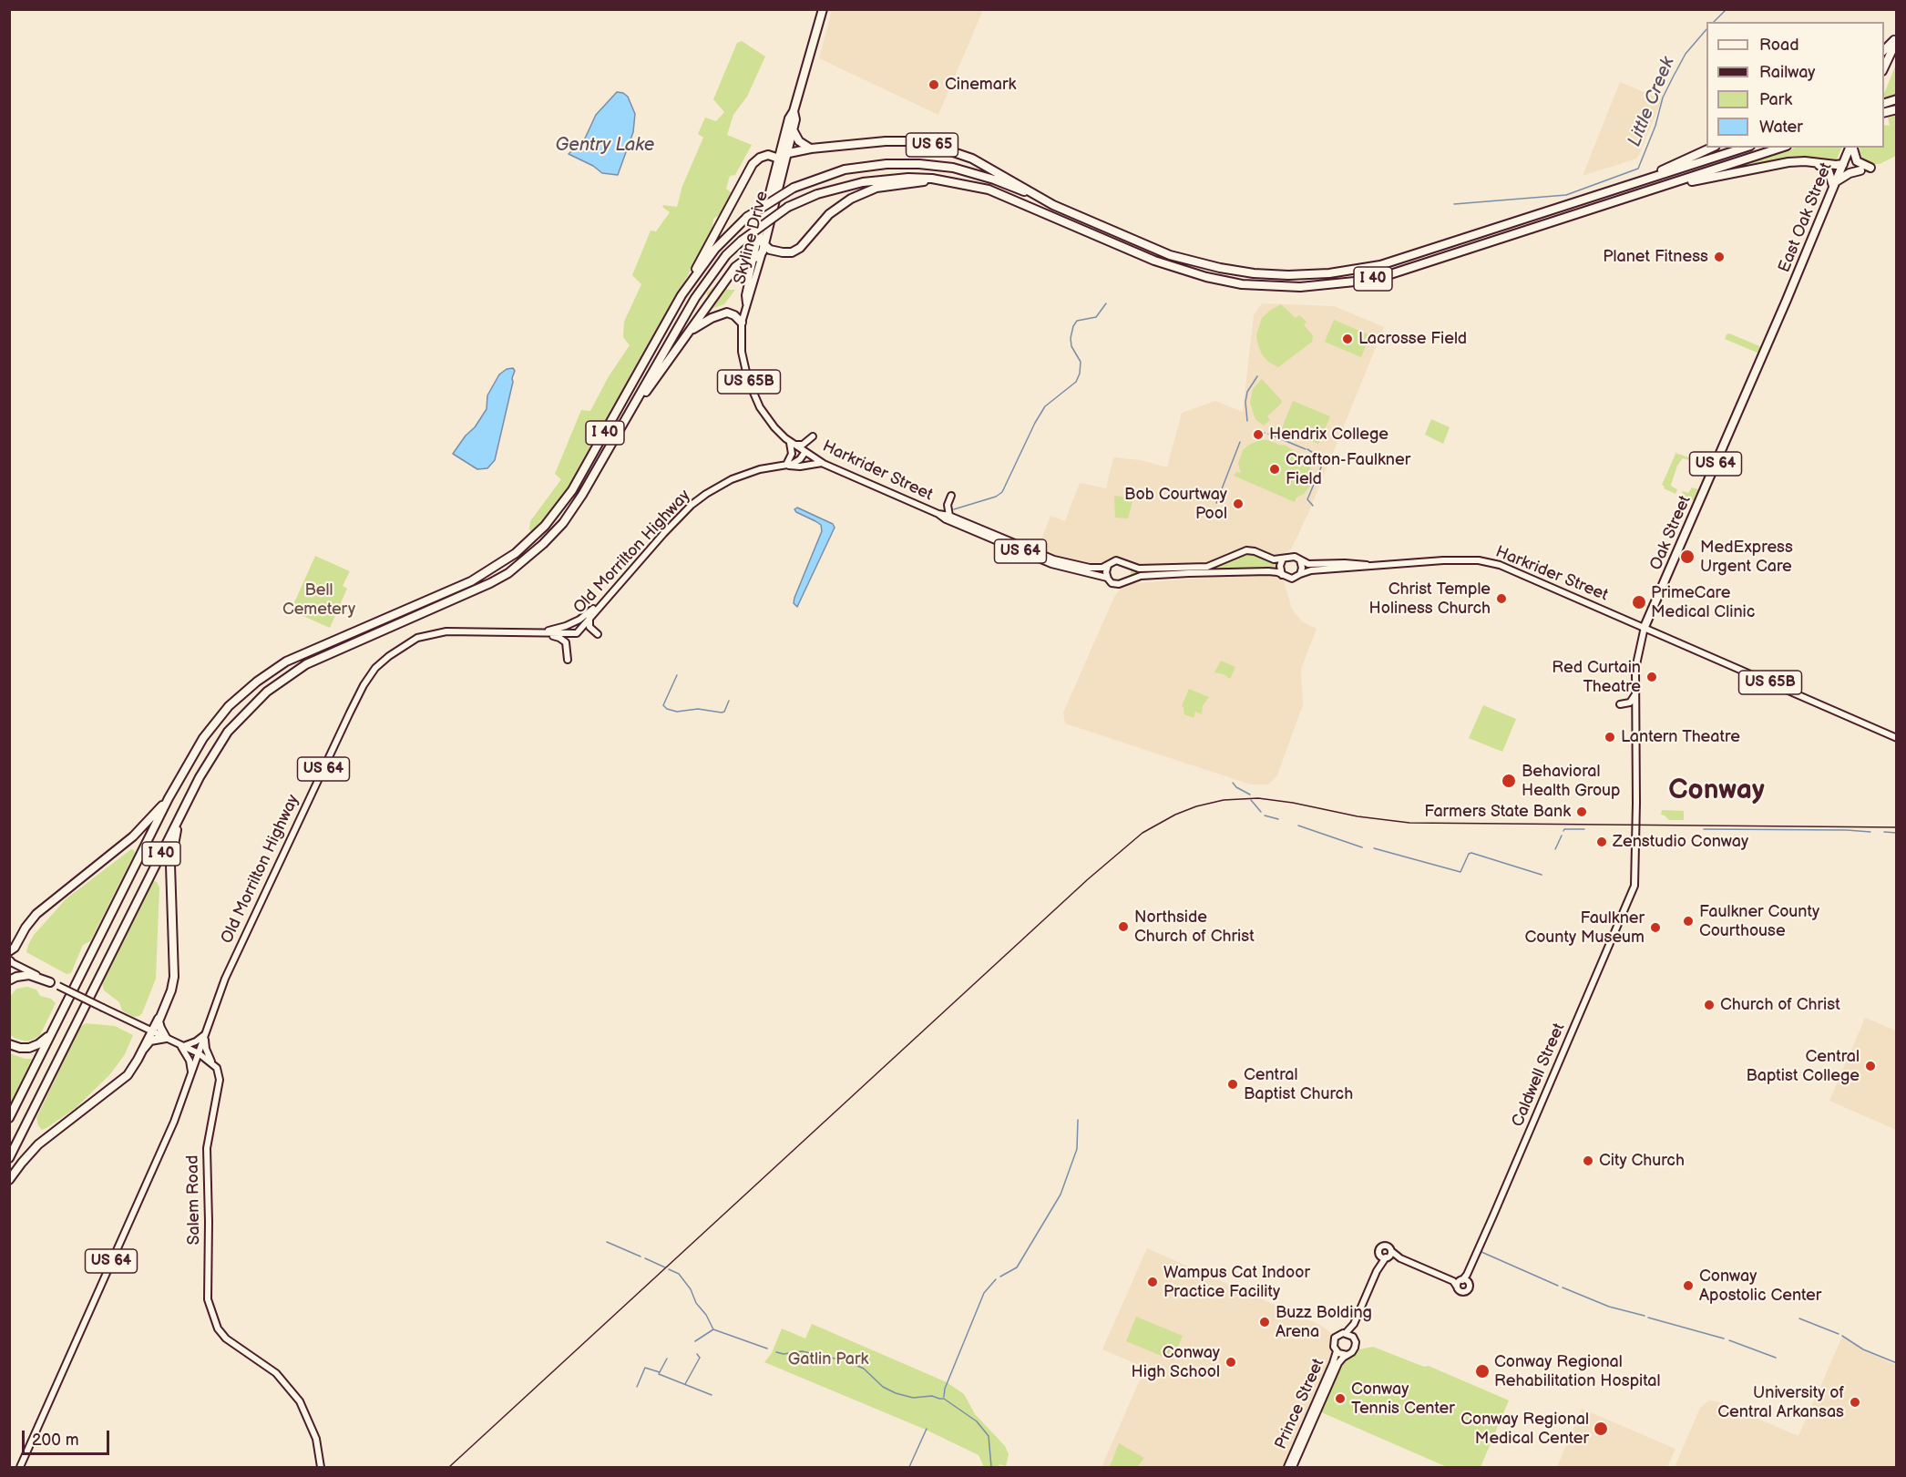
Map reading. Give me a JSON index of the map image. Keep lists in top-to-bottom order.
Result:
{
  "streets": {
    "highway": [
      "US 65",
      "East Oak Street",
      "Skyline Drive",
      "I 40",
      "US 64",
      "Oak Street"
    ],
    "main road": [
      "US 65B",
      "Harkrider Street",
      "Old Morrilton Highway",
      "Caldwell Street",
      "Salem Road",
      "Prince Street"
    ]
  },
  "crossings": [
    ["US 65", "I 40"],
    ["East Oak Street", "Oak Street"],
    ["Skyline Drive", "Harkrider Street"],
    ["Skyline Drive", "Old Morrilton Highway"],
    ["US 64", "Harkrider Street"],
    ["US 64", "Old Morrilton Highway"],
    ["Harkrider Street", "Oak Street"],
    ["Harkrider Street", "Old Morrilton Highway"],
    ["Oak Street", "Caldwell Street"],
    ["Old Morrilton Highway", "Salem Road"]
  ],
  "districts": ["Conway"],
  "water": ["Little Creek", "Gentry Lake"],
  "parks": ["Bell Cemetery", "Gatlin Park"],
  "places": [
    "Cinemark",
    "Planet Fitness",
    "Lacrosse Field",
    "Hendrix College",
    "Crafton-Faulkner Field",
    "Bob Courtway Pool",
    "MedExpress Urgent Care",
    "Christ Temple Holiness Church",
    "PrimeCare Medical Clinic",
    "Red Curtain Theatre",
    "Lantern Theatre",
    "Behavioral Health Group",
    "Farmers State Bank",
    "Zenstudio Conway",
    "Faulkner County Courthouse",
    "Northside Church of Christ",
    "Faulkner County Museum",
    "Church of Christ",
    "Central Baptist College",
    "Central Baptist Church",
    "City Church",
    "Wampus Cat Indoor Practice Facility",
    "Conway Apostolic Center",
    "Buzz Bolding Arena",
    "Conway High School",
    "Conway Regional Rehabilitation Hospital",
    "Conway Tennis Center",
    "University of Central Arkansas",
    "Conway Regional Medical Center"
  ],
  "legend": [
    "Road",
    "Railway",
    "Park",
    "Water"
  ],
  "scale_bar": "200 m"
}
